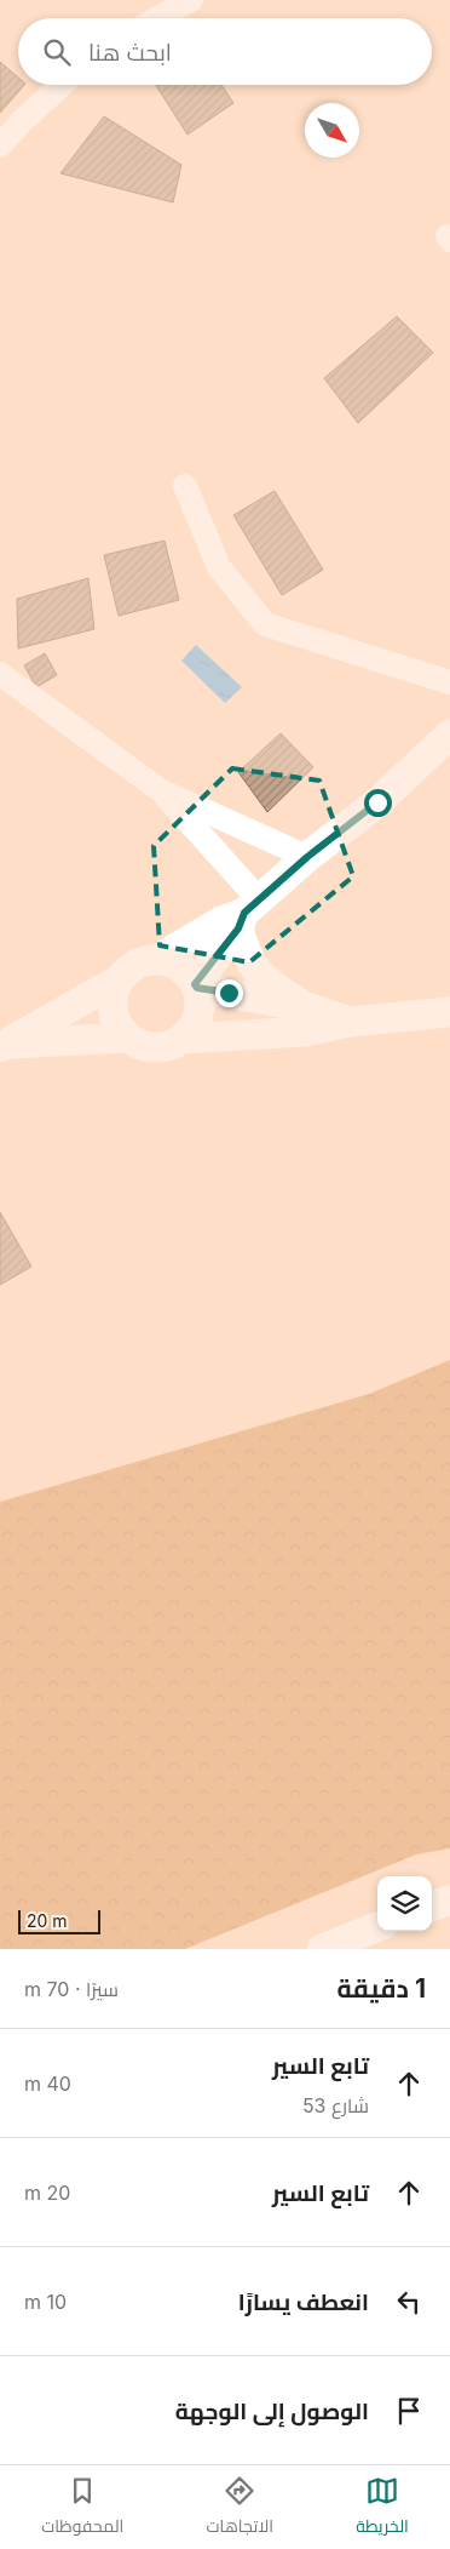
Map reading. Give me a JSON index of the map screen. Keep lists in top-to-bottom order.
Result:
{
  "scale_bar": "20 m",
  "north": "bottom right",
  "page": {
    "search": "ابحث هنا",
    "scale": "20 m",
    "heading": ["1 دقيقة", "سيرًا · 70 m"],
    "list": [
      ["تابع السير", "شارع 53", "40 m"],
      ["تابع السير", "20 m"],
      ["انعطف يسارًا", "10 m"],
      "الوصول إلى الوجهة"
    ],
    "nav": ["الخريطة", "الاتجاهات", "المحفوظات"]
  }
}
